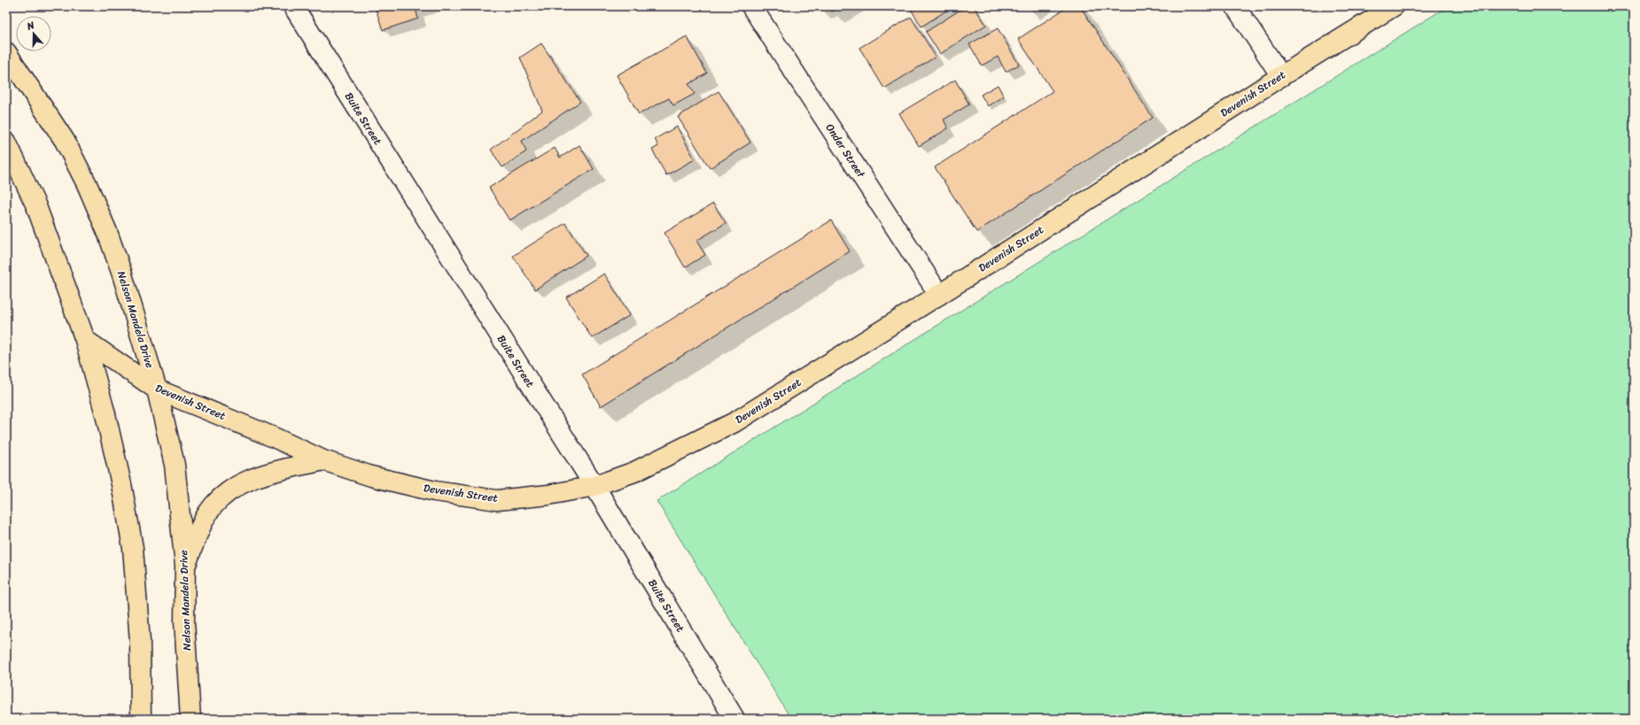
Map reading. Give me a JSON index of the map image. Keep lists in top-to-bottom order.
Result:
{
  "streets": {
    "main road": ["Devenish Street", "Nelson Mandela Drive"],
    "street": ["Buite Street", "Onder Street"]
  },
  "crossings": [
    ["Devenish Street", "Buite Street"],
    ["Devenish Street", "Onder Street"],
    ["Devenish Street", "Nelson Mandela Drive"]
  ],
  "north": "top"
}
